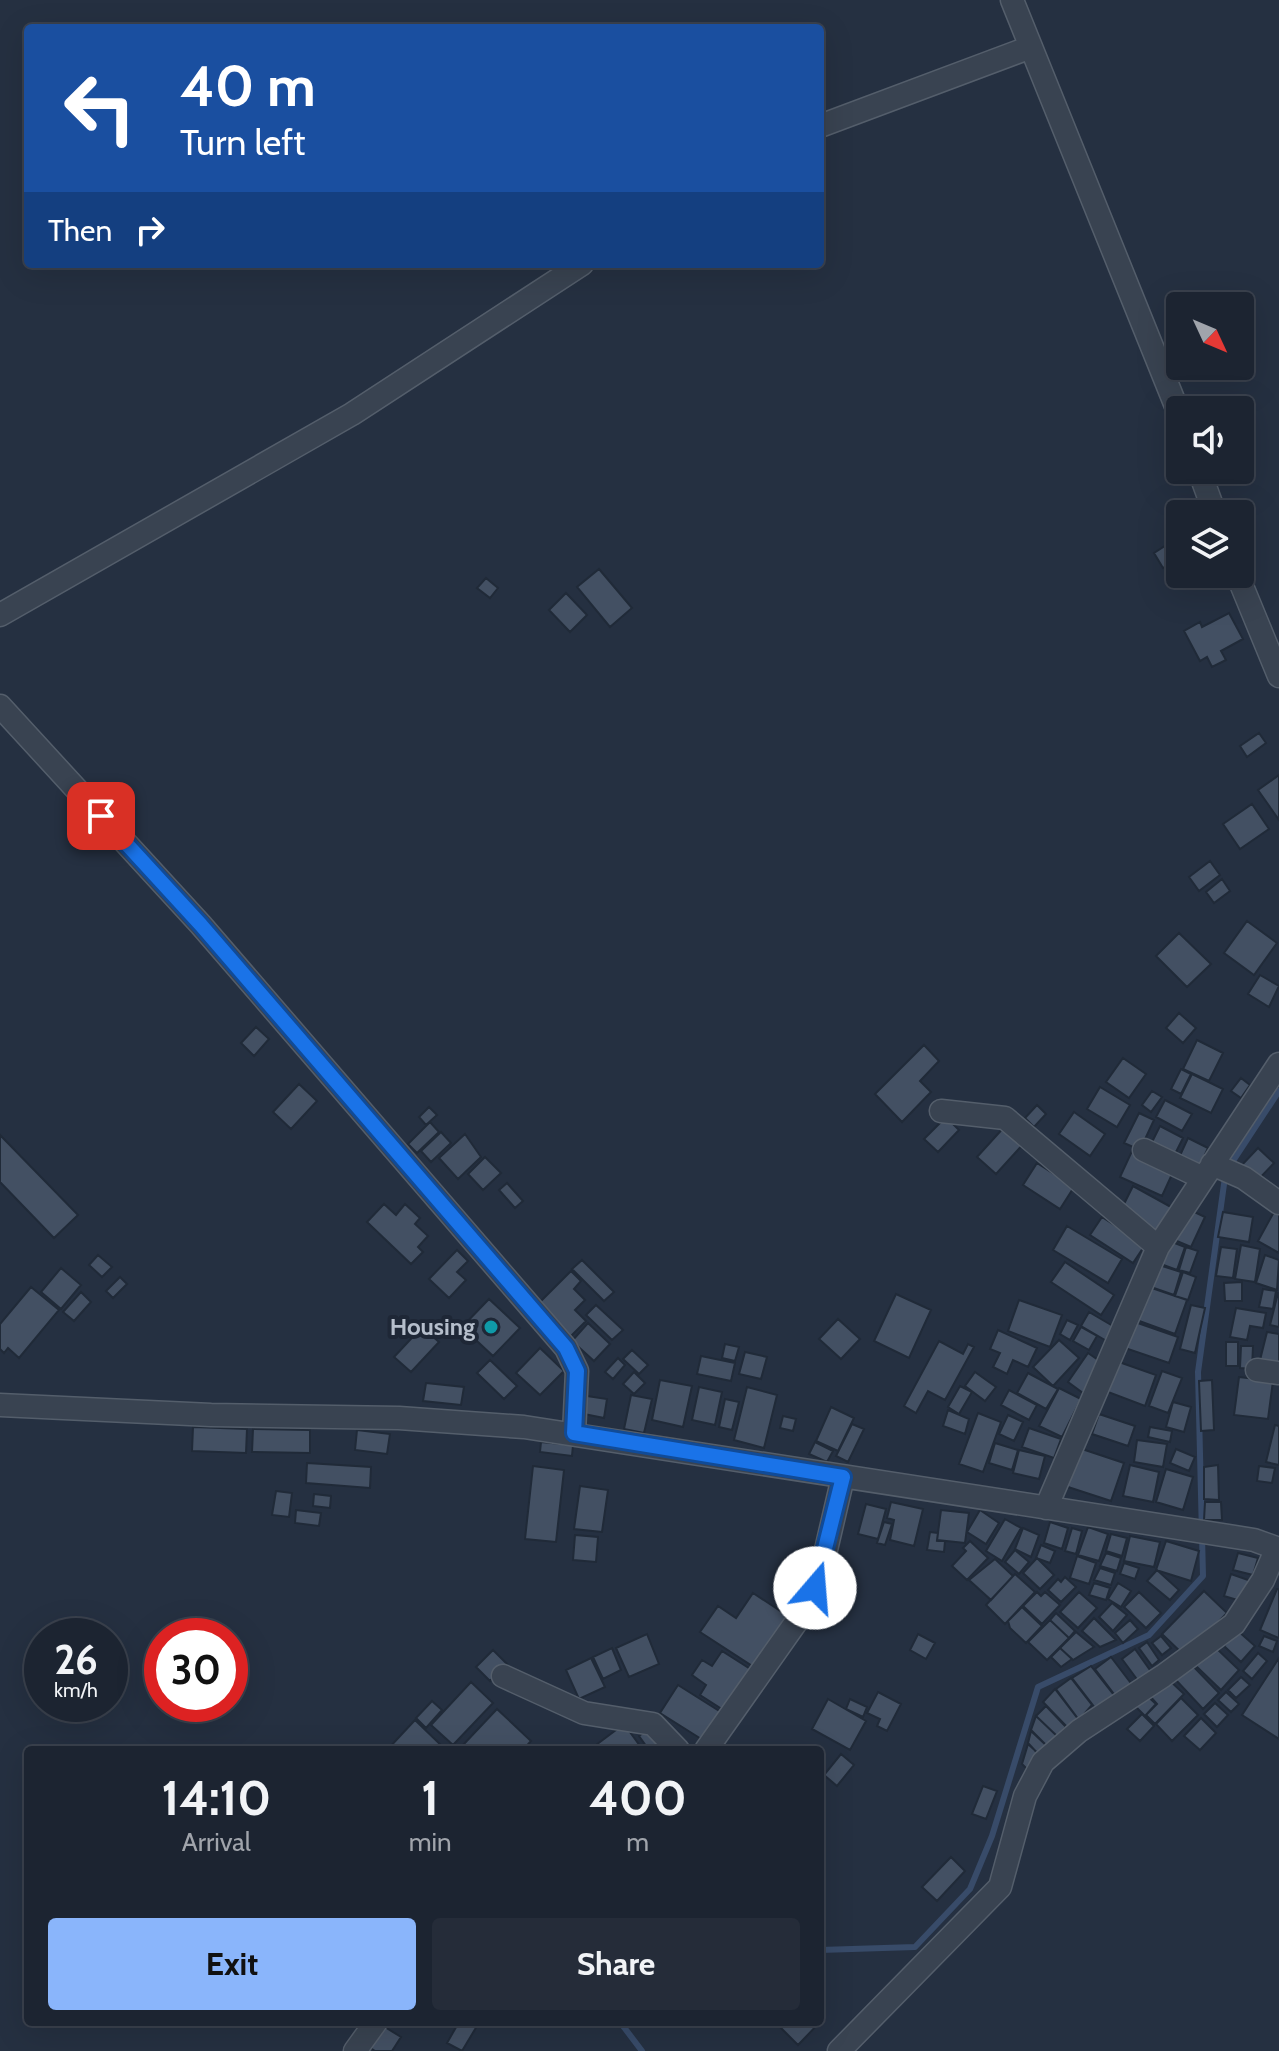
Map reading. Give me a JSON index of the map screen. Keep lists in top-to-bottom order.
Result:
{
  "places": ["Housing"],
  "north": "bottom right",
  "page": {
    "turn": ["40 m", "Turn left"],
    "then": "Then",
    "speed": "26 km/h",
    "limit": "30",
    "eta": [
      "14:10",
      "Arrival",
      "1",
      "min",
      "400",
      "m"
    ],
    "buttons": ["Exit", "Share"]
  }
}
